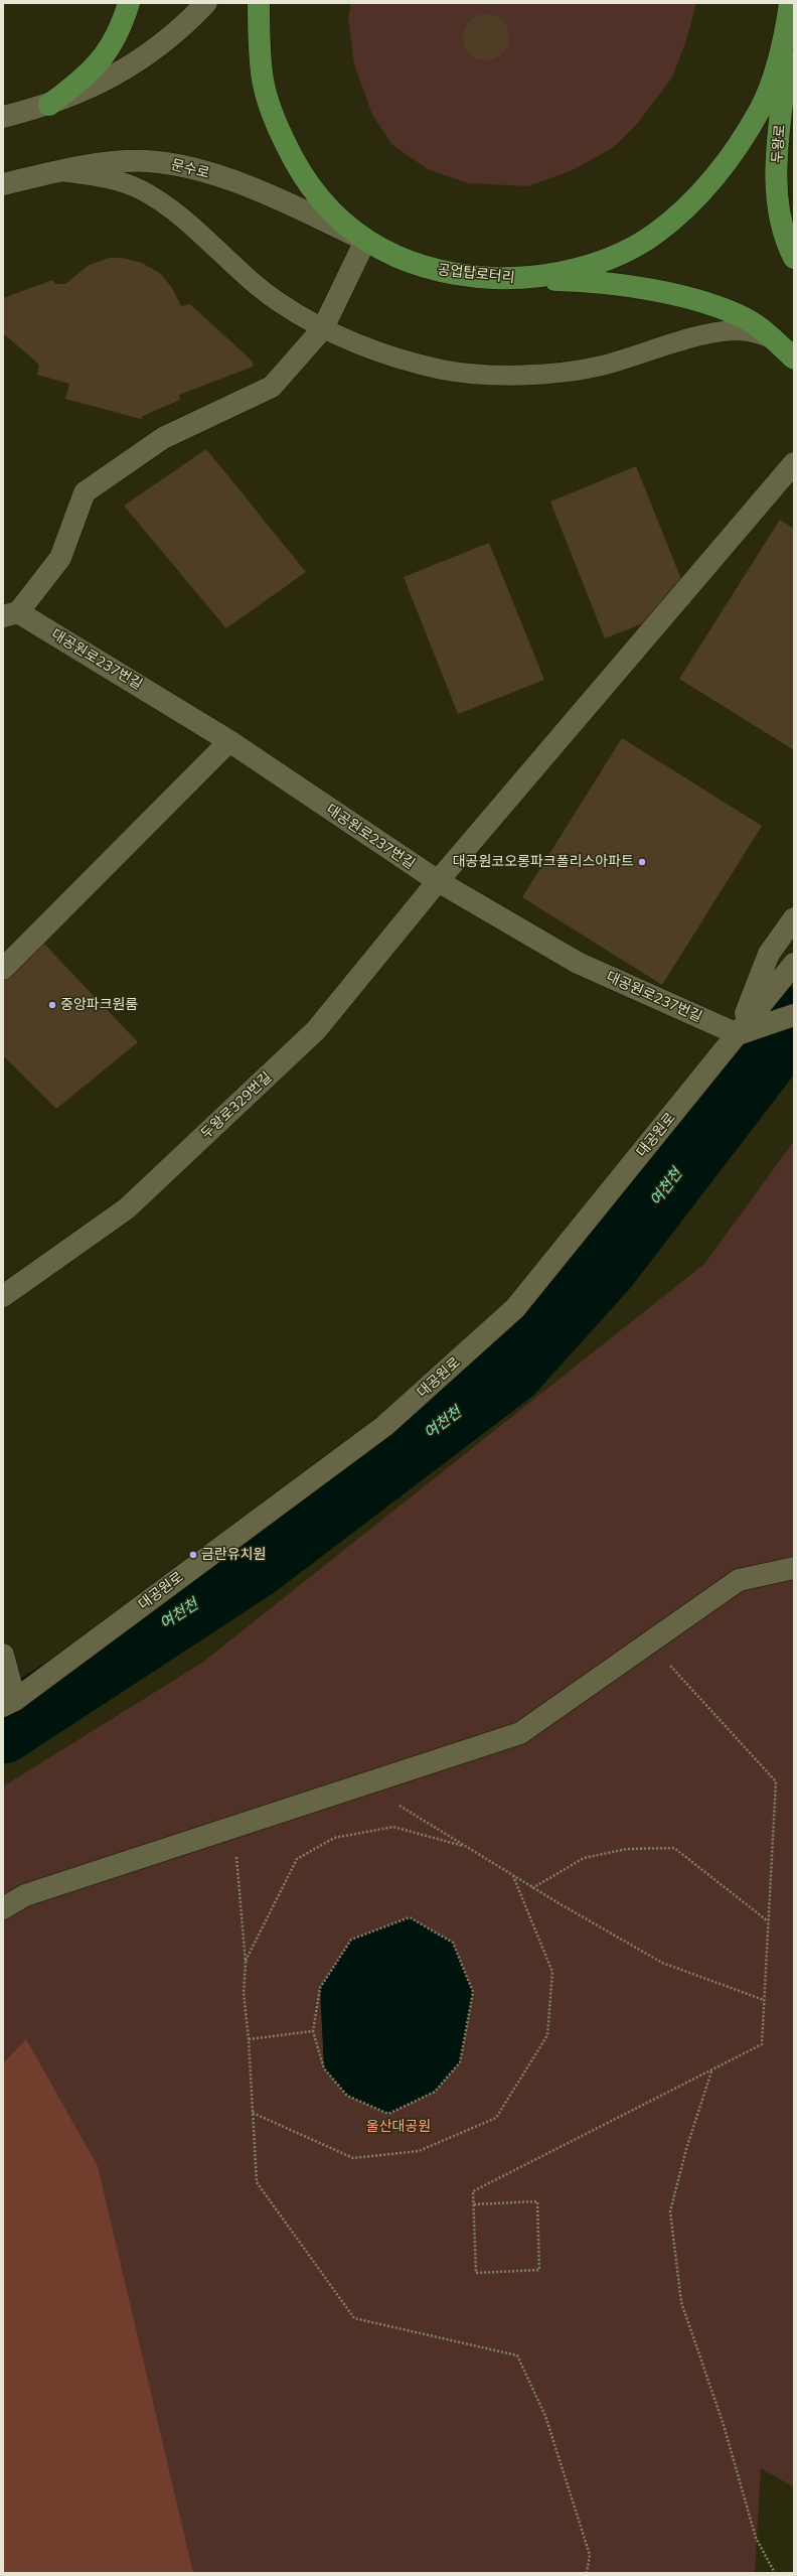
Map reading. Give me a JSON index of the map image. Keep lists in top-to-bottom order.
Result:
{
  "streets": {
    "main road": ["두왕로", "공업탑로터리"],
    "street": [
      "문수로",
      "대공원로237번길",
      "두왕로329번길",
      "대공원로"
    ]
  },
  "crossings": [
    ["두왕로", "공업탑로터리"],
    ["문수로", "공업탑로터리"],
    ["대공원로237번길", "두왕로329번길"],
    ["대공원로237번길", "대공원로"]
  ],
  "water": ["여천천"],
  "parks": ["울산대공원"],
  "places": ["대공원코오롱파크폴리스아파트", "중앙파크원룸", "금란유치원"]
}
